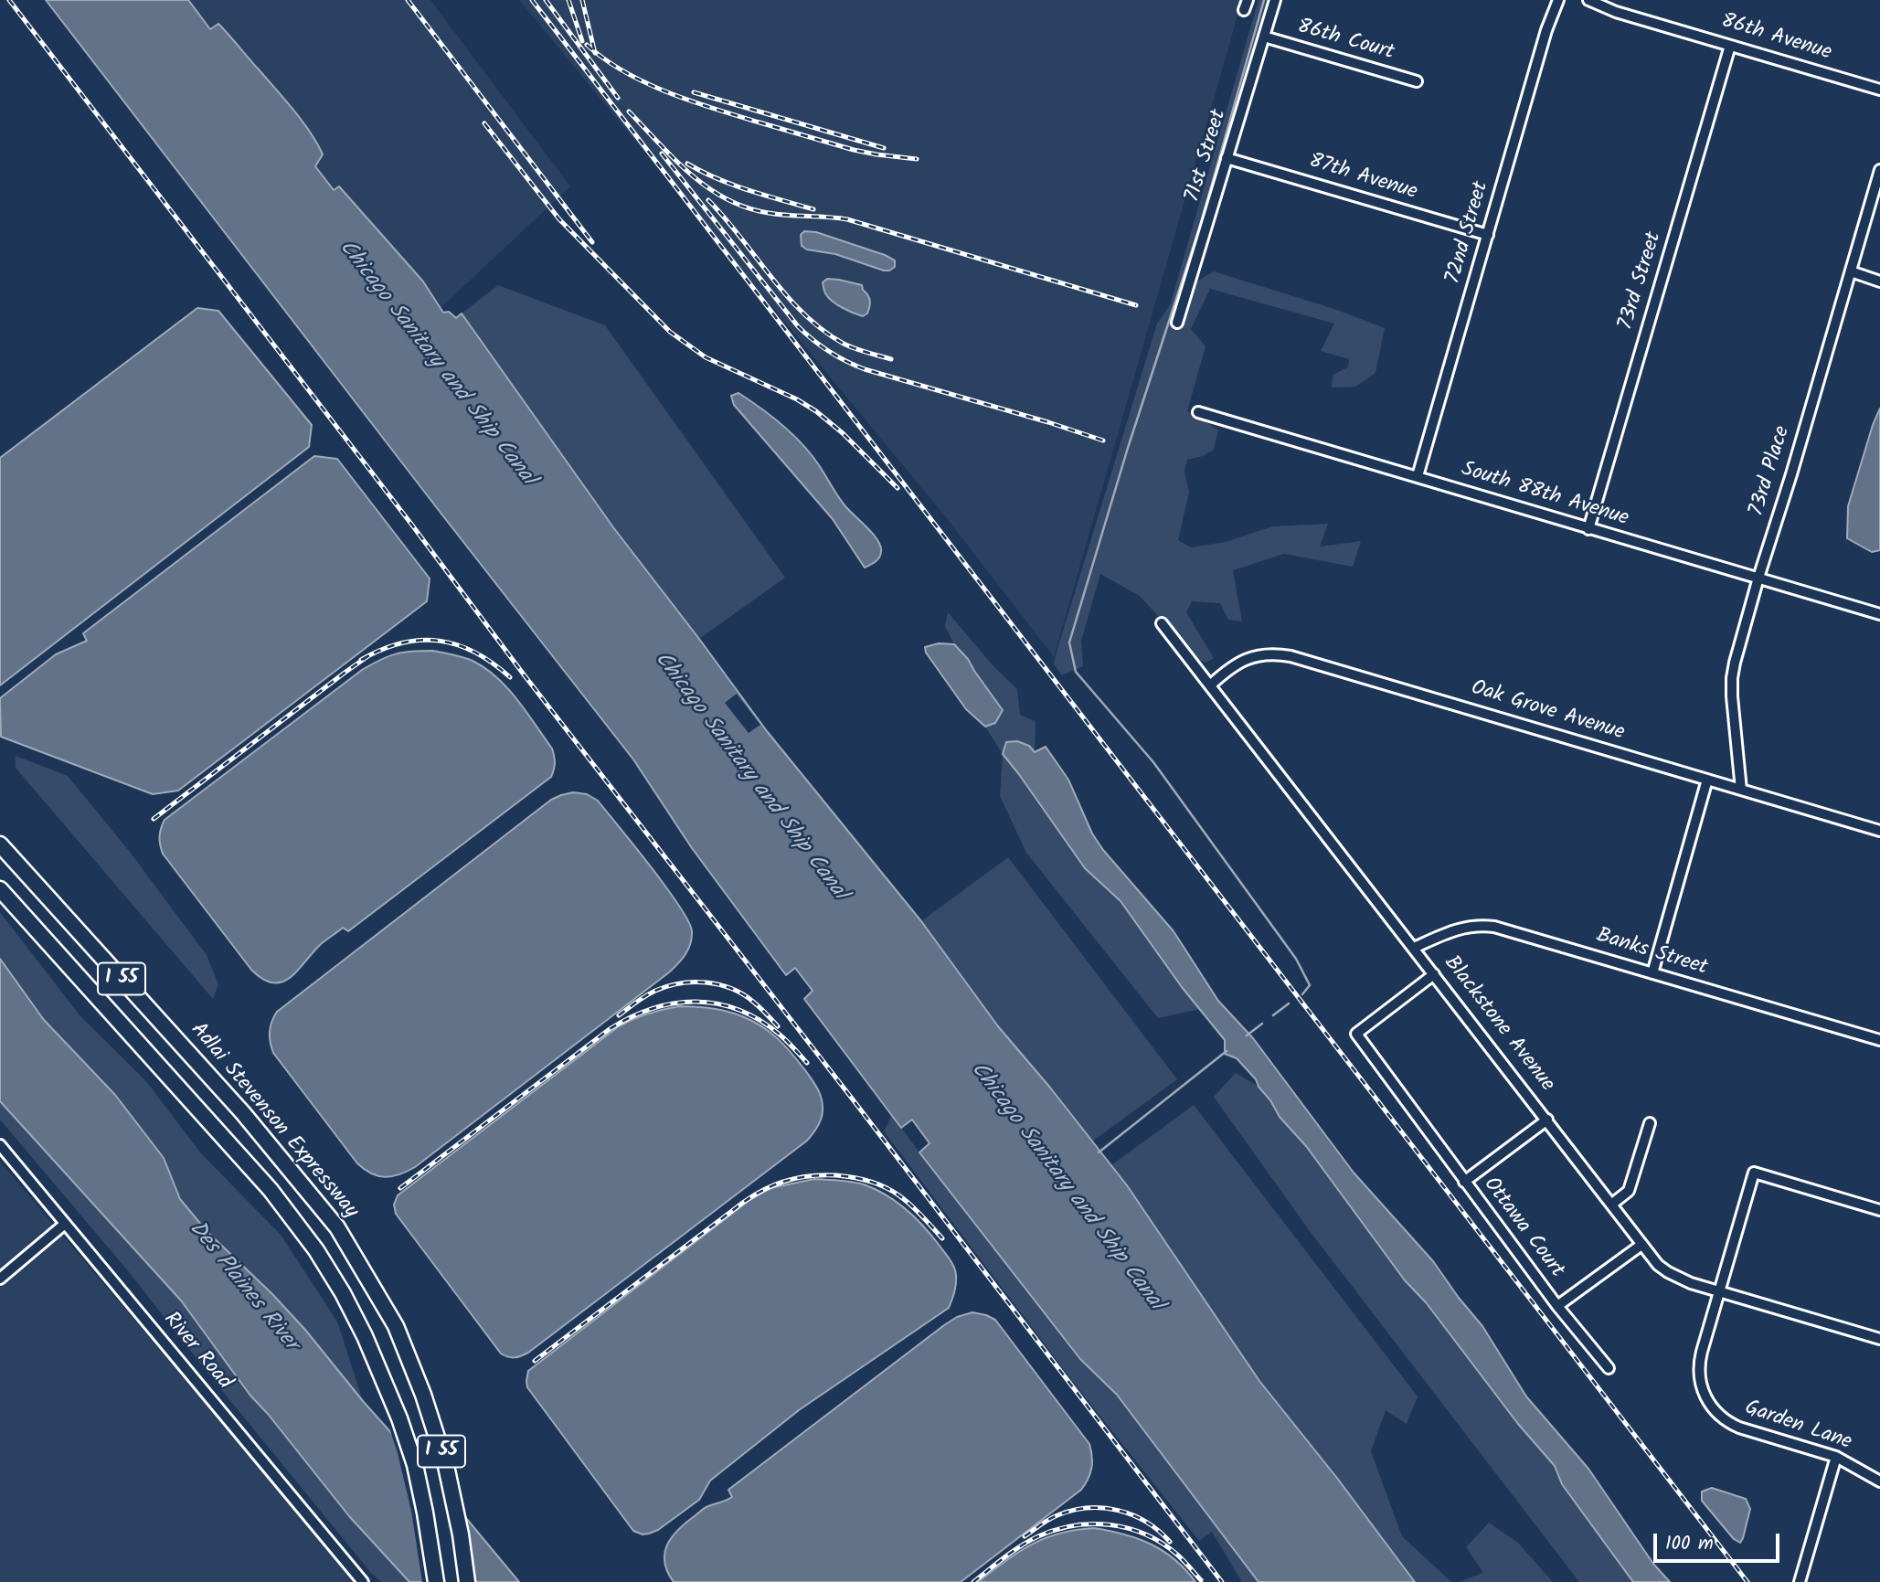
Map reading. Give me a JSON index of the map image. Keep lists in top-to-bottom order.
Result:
{
  "streets": {
    "highway": ["I 55", "Adlai Stevenson Expressway"],
    "street": [
      "86th Avenue",
      "86th Court",
      "71st Street",
      "87th Avenue",
      "72nd Street",
      "73rd Street",
      "73rd Place",
      "South 88th Avenue",
      "Oak Grove Avenue",
      "Banks Street",
      "Blackstone Avenue",
      "Ottawa Court",
      "River Road",
      "Garden Lane"
    ]
  },
  "crossings": [
    ["86th Avenue", "73rd Street"],
    ["86th Court", "71st Street"],
    ["71st Street", "87th Avenue"],
    ["87th Avenue", "72nd Street"],
    ["72nd Street", "South 88th Avenue"],
    ["73rd Street", "South 88th Avenue"],
    ["73rd Place", "South 88th Avenue"],
    ["73rd Place", "Oak Grove Avenue"],
    ["Oak Grove Avenue", "Blackstone Avenue"],
    ["Banks Street", "Blackstone Avenue"],
    ["Blackstone Avenue", "Ottawa Court"],
    ["Blackstone Avenue", "Garden Lane"]
  ],
  "water": ["Chicago Sanitary and Ship Canal", "Des Plaines River"],
  "scale_bar": "100 m"
}
